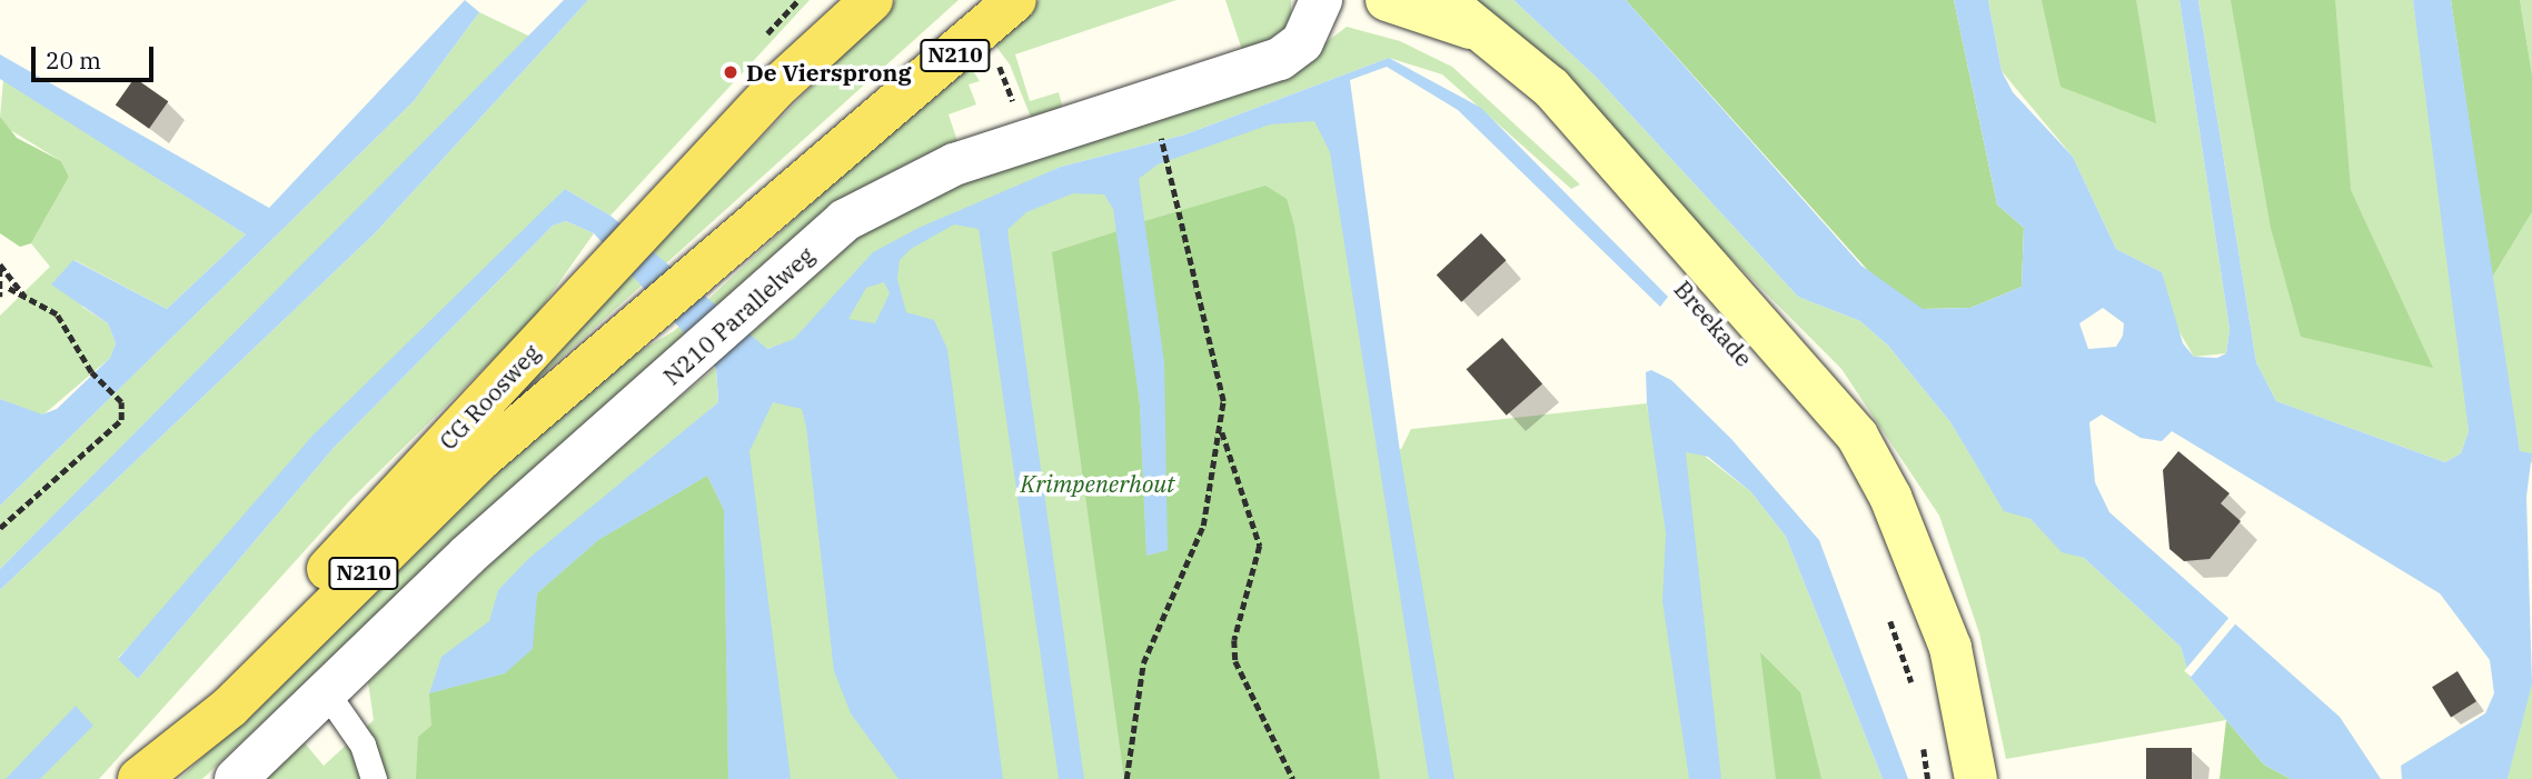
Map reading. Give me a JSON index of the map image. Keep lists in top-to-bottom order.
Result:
{
  "streets": {
    "main road": ["N210", "Breekade", "CG Roosweg"],
    "street": ["N210 Parallelweg"]
  },
  "parks": ["Krimpenerhout"],
  "places": ["De Viersprong"],
  "scale_bar": "20 m"
}
